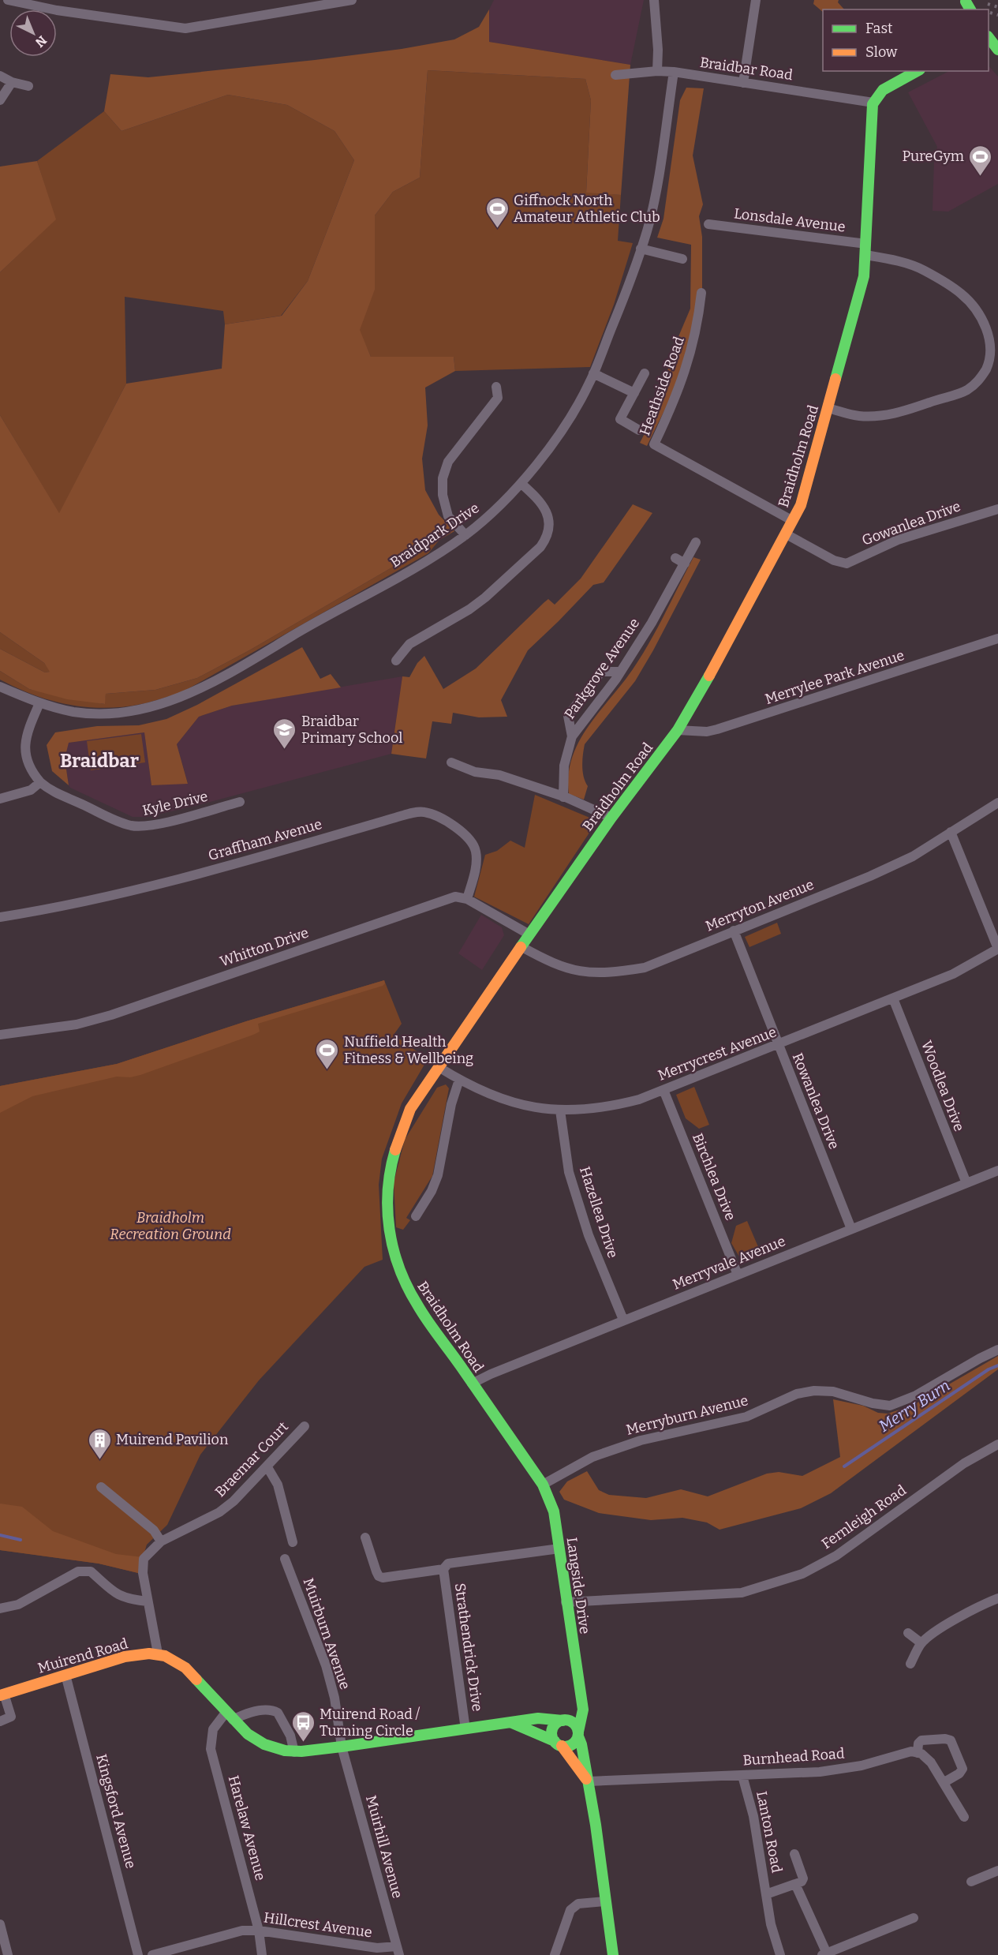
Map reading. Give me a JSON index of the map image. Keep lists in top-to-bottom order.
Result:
{
  "streets": {
    "street": [
      "Braidbar Road",
      "Lonsdale Avenue",
      "Heathside Road",
      "Braidholm Road",
      "Gowanlea Drive",
      "Braidpark Drive",
      "Parkgrove Avenue",
      "Merrylee Park Avenue",
      "Kyle Drive",
      "Graffham Avenue",
      "Merryton Avenue",
      "Whitton Drive",
      "Merrycrest Avenue",
      "Woodlea Drive",
      "Rowanlea Drive",
      "Birchlea Drive",
      "Hazellea Drive",
      "Merryvale Avenue",
      "Merryburn Avenue",
      "Braemar Court",
      "Fernleigh Road",
      "Langside Drive",
      "Muirburn Avenue",
      "Strathendrick Drive",
      "Muirend Road",
      "Burnhead Road",
      "Kingsford Avenue",
      "Harelaw Avenue",
      "Lanton Road",
      "Muirhill Avenue",
      "Hillcrest Avenue"
    ]
  },
  "crossings": [
    ["Braidbar Road", "Braidholm Road"],
    ["Braidbar Road", "Braidpark Drive"],
    ["Lonsdale Avenue", "Braidholm Road"],
    ["Heathside Road", "Braidholm Road"],
    ["Braidholm Road", "Gowanlea Drive"],
    ["Braidholm Road", "Merrylee Park Avenue"],
    ["Braidholm Road", "Merryton Avenue"],
    ["Braidholm Road", "Merrycrest Avenue"],
    ["Braidholm Road", "Merryvale Avenue"],
    ["Braidholm Road", "Merryburn Avenue"],
    ["Braidholm Road", "Langside Drive"],
    ["Braidpark Drive", "Kyle Drive"],
    ["Graffham Avenue", "Whitton Drive"],
    ["Merryton Avenue", "Rowanlea Drive"],
    ["Merrycrest Avenue", "Woodlea Drive"],
    ["Merrycrest Avenue", "Rowanlea Drive"],
    ["Merrycrest Avenue", "Birchlea Drive"],
    ["Merrycrest Avenue", "Hazellea Drive"],
    ["Woodlea Drive", "Merryvale Avenue"],
    ["Rowanlea Drive", "Merryvale Avenue"],
    ["Birchlea Drive", "Merryvale Avenue"],
    ["Hazellea Drive", "Merryvale Avenue"],
    ["Merryburn Avenue", "Langside Drive"],
    ["Fernleigh Road", "Langside Drive"],
    ["Langside Drive", "Strathendrick Drive"],
    ["Langside Drive", "Muirend Road"],
    ["Langside Drive", "Burnhead Road"],
    ["Muirburn Avenue", "Muirend Road"],
    ["Muirburn Avenue", "Muirhill Avenue"],
    ["Strathendrick Drive", "Muirend Road"],
    ["Muirend Road", "Kingsford Avenue"],
    ["Muirend Road", "Harelaw Avenue"],
    ["Muirend Road", "Muirhill Avenue"],
    ["Burnhead Road", "Lanton Road"],
    ["Harelaw Avenue", "Hillcrest Avenue"],
    ["Muirhill Avenue", "Hillcrest Avenue"]
  ],
  "districts": ["Braidbar"],
  "water": ["Merry Burn"],
  "parks": ["Braidholm Recreation Ground"],
  "places": {
    "sports": ["PureGym", "Giffnock North Amateur Athletic Club", "Nuffield Health Fitness & Wellbeing"],
    "school or university": ["Braidbar Primary School"],
    "building": ["Muirend Pavilion"],
    "bus stop": ["Muirend Road / Turning Circle"]
  },
  "legend": ["Fast", "Slow"],
  "north": "bottom right"
}
